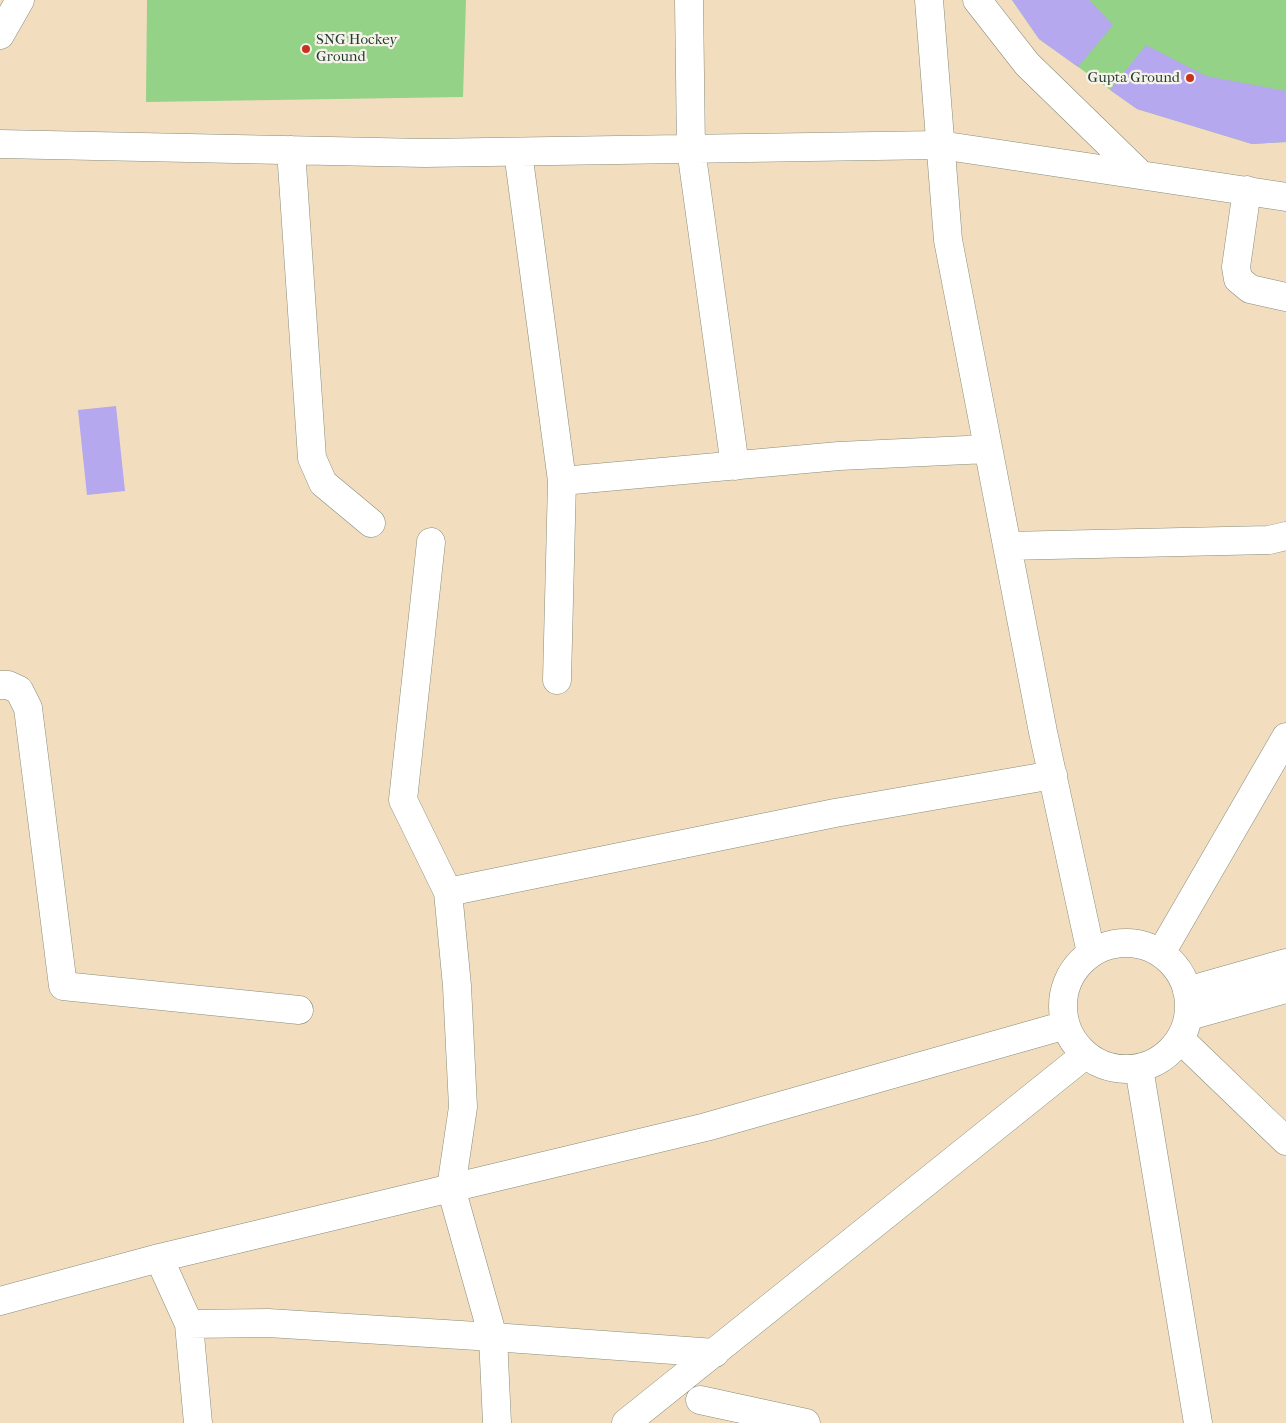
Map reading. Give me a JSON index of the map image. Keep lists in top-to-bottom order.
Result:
{
  "places": ["SNG Hockey Ground", "Gupta Ground"]
}
